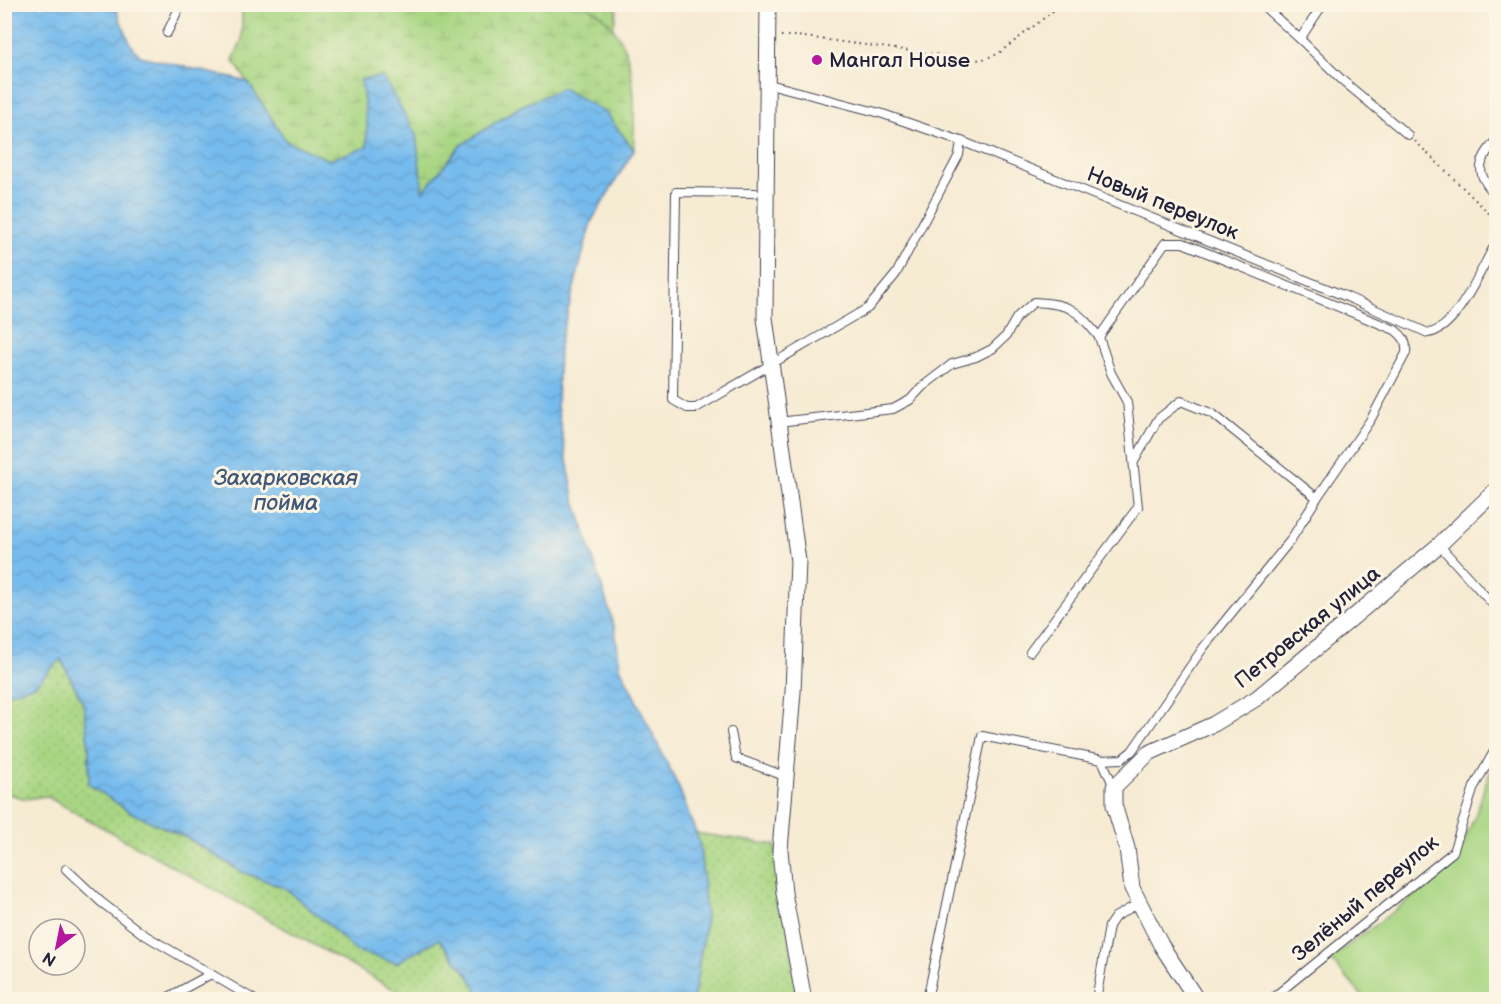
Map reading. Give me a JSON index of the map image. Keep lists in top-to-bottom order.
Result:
{
  "streets": {
    "street": ["Петровская улица"],
    "lane": ["Новый переулок", "Зелёный переулок"]
  },
  "water": ["Захарковская пойма"],
  "places": ["Мангал House"],
  "north": "bottom left"
}
